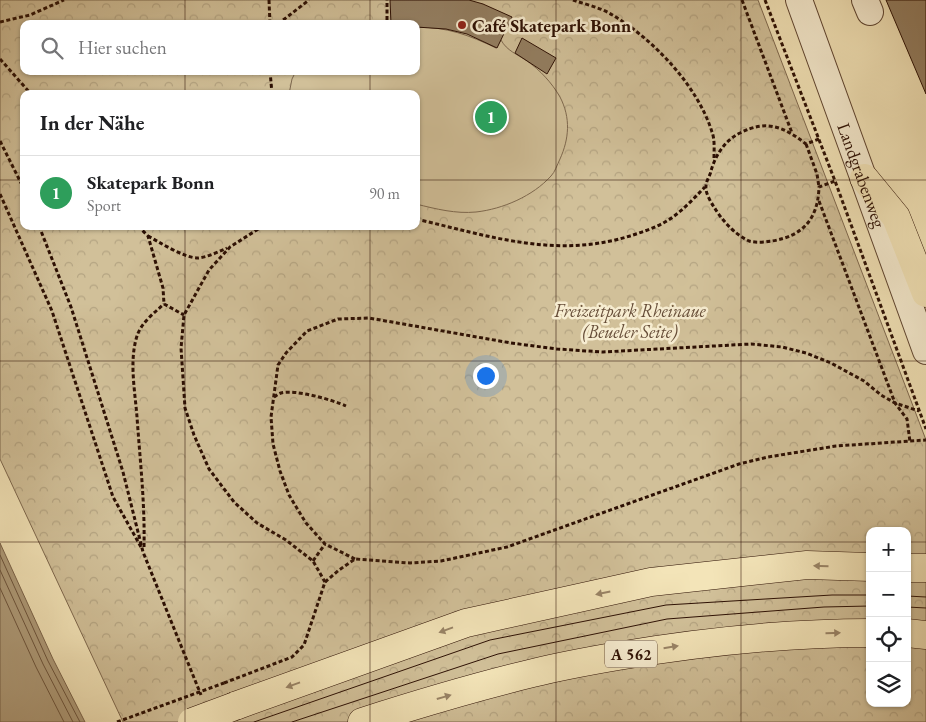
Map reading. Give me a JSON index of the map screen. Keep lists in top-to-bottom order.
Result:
{
  "streets": {
    "highway": ["A 562"],
    "street": ["Landgrabenweg"]
  },
  "parks": ["Freizeitpark Rheinaue (Beueler Seite)"],
  "places": ["Café Skatepark Bonn"],
  "page": {
    "search": "Hier suchen",
    "heading": "In der Nähe",
    "pins": "1",
    "list": [
      {
        "mark": "1",
        "name": "Skatepark Bonn",
        "note": "Sport",
        "value": "90 m"
      }
    ],
    "map_buttons": ["+", "−"]
  }
}
